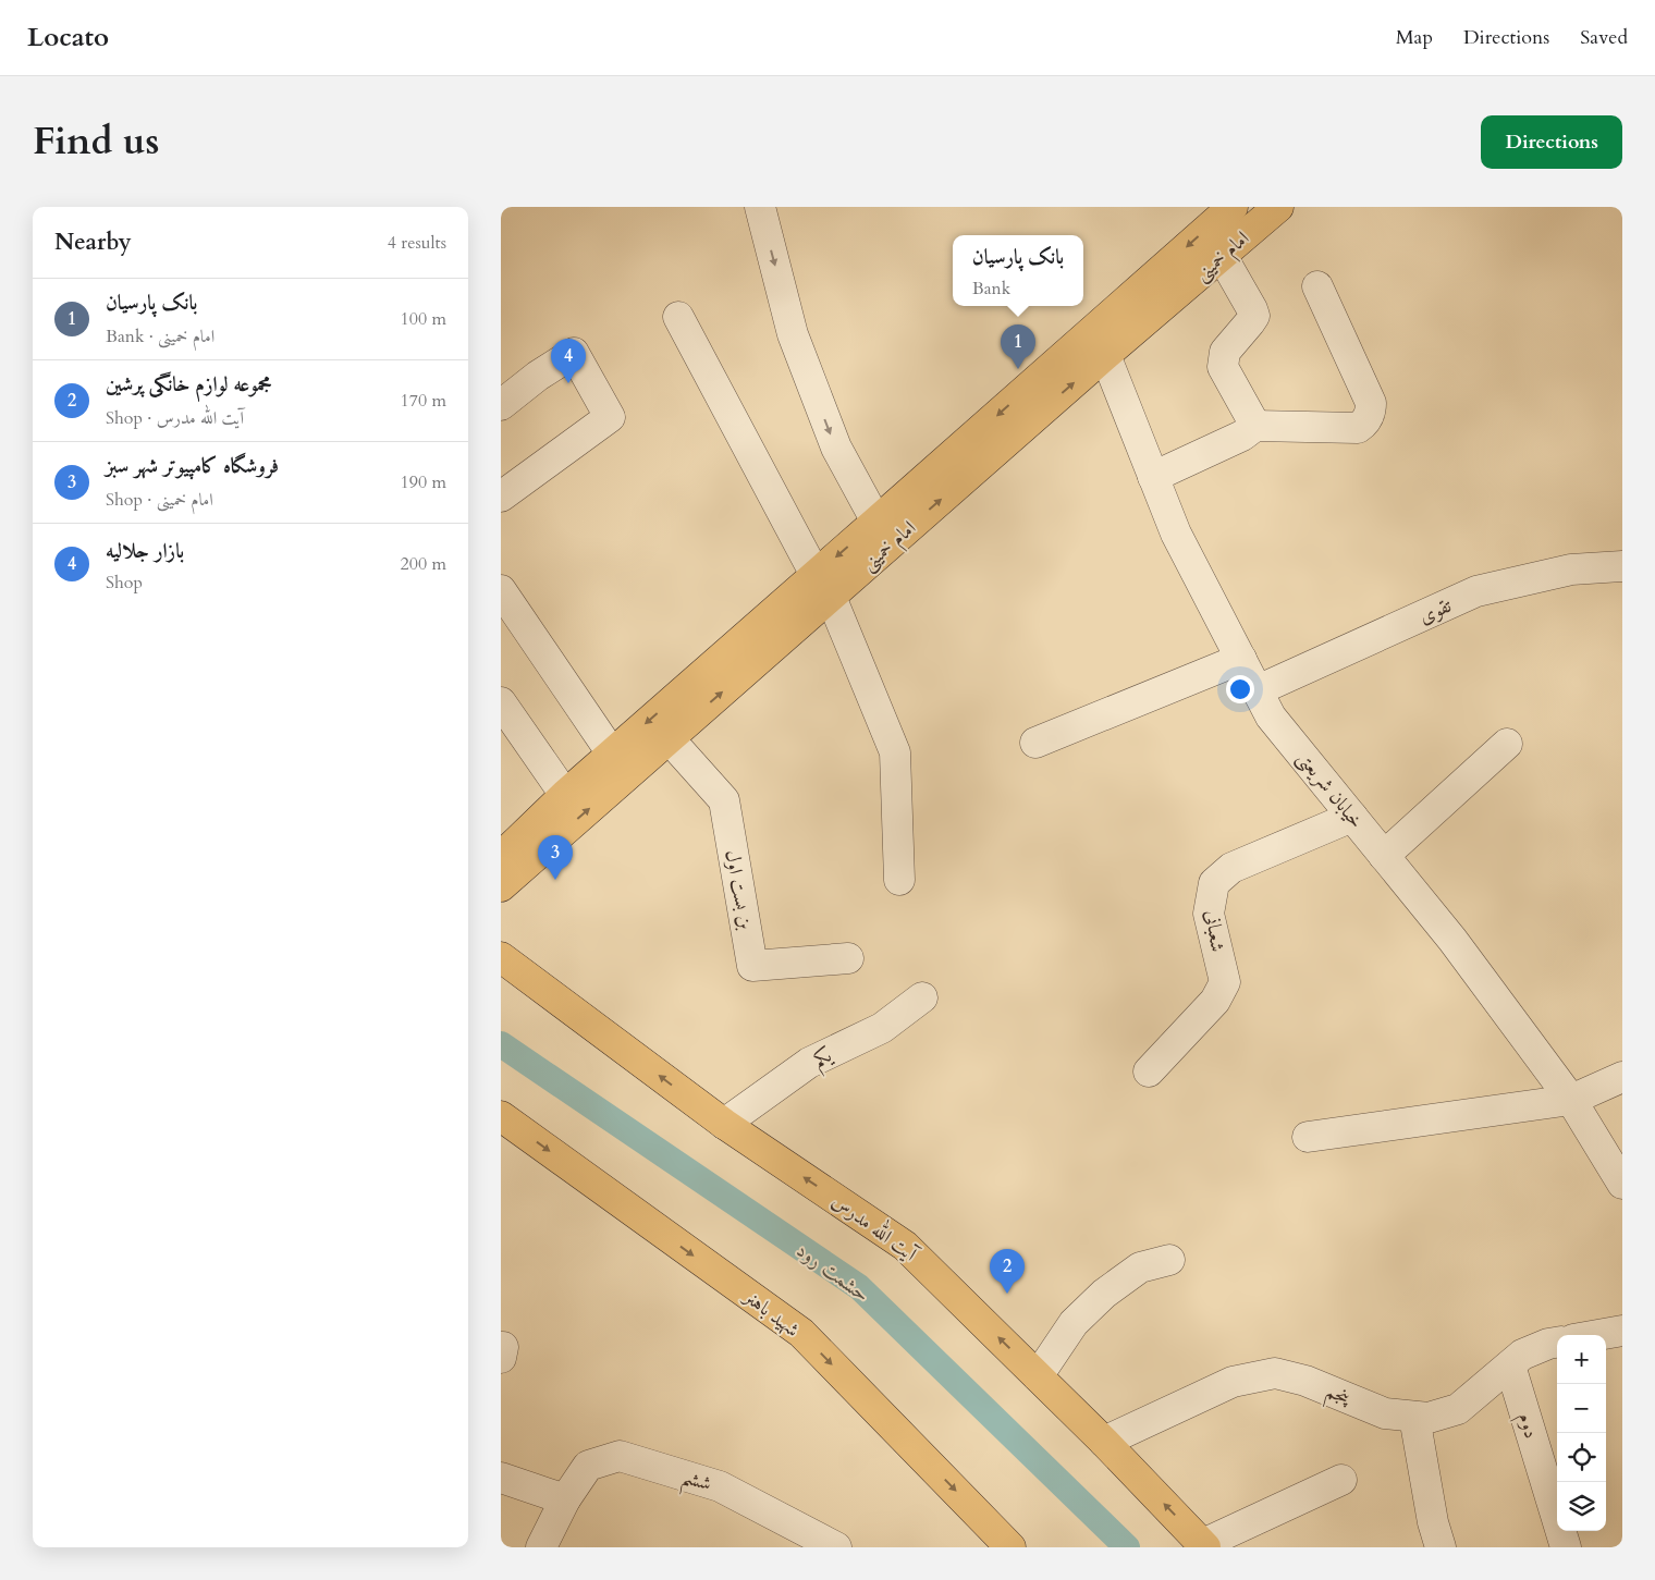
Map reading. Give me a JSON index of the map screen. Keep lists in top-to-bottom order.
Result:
{
  "streets": {
    "main road": ["امام خمینی", "آیت الله مدرس", "شهید باهنر"],
    "street": [
      "تقوی",
      "خیابان شریعتی",
      "بن بست اول",
      "شعبانی",
      "یکم",
      "پنجم",
      "دوم",
      "ششم"
    ]
  },
  "crossings": [
    ["امام خمینی", "خیابان شریعتی"],
    ["امام خمینی", "بن بست اول"],
    ["تقوی", "خیابان شریعتی"],
    ["خیابان شریعتی", "شعبانی"],
    ["یکم", "آیت الله مدرس"],
    ["آیت الله مدرس", "پنجم"],
    ["پنجم", "دوم"]
  ],
  "one_way": ["آیت الله مدرس", "شهید باهنر"],
  "water": ["حشمت رود"],
  "page": {
    "header": "Locato",
    "nav": ["Map", "Directions", "Saved"],
    "title": "Find us",
    "buttons": "Directions",
    "heading": ["Nearby", "4 results"],
    "popup": ["بانک پارسیان", "Bank"],
    "list": [
      {
        "mark": "1",
        "name": "بانک پارسیان",
        "note": "Bank · امام خمینی",
        "value": "100 m"
      },
      {
        "mark": "2",
        "name": "مجموعه لوازم خانگی پرشین",
        "note": "Shop · آیت الله مدرس",
        "value": "170 m"
      },
      {
        "mark": "3",
        "name": "فروشگاه کامپیوتر شهر سبز",
        "note": "Shop · امام خمینی",
        "value": "190 m"
      },
      {
        "mark": "4",
        "name": "بازار جلالیه",
        "note": "Shop",
        "value": "200 m"
      }
    ],
    "pins": [
      "1",
      "4",
      "3",
      "2"
    ],
    "map_buttons": ["+", "−"]
  }
}
